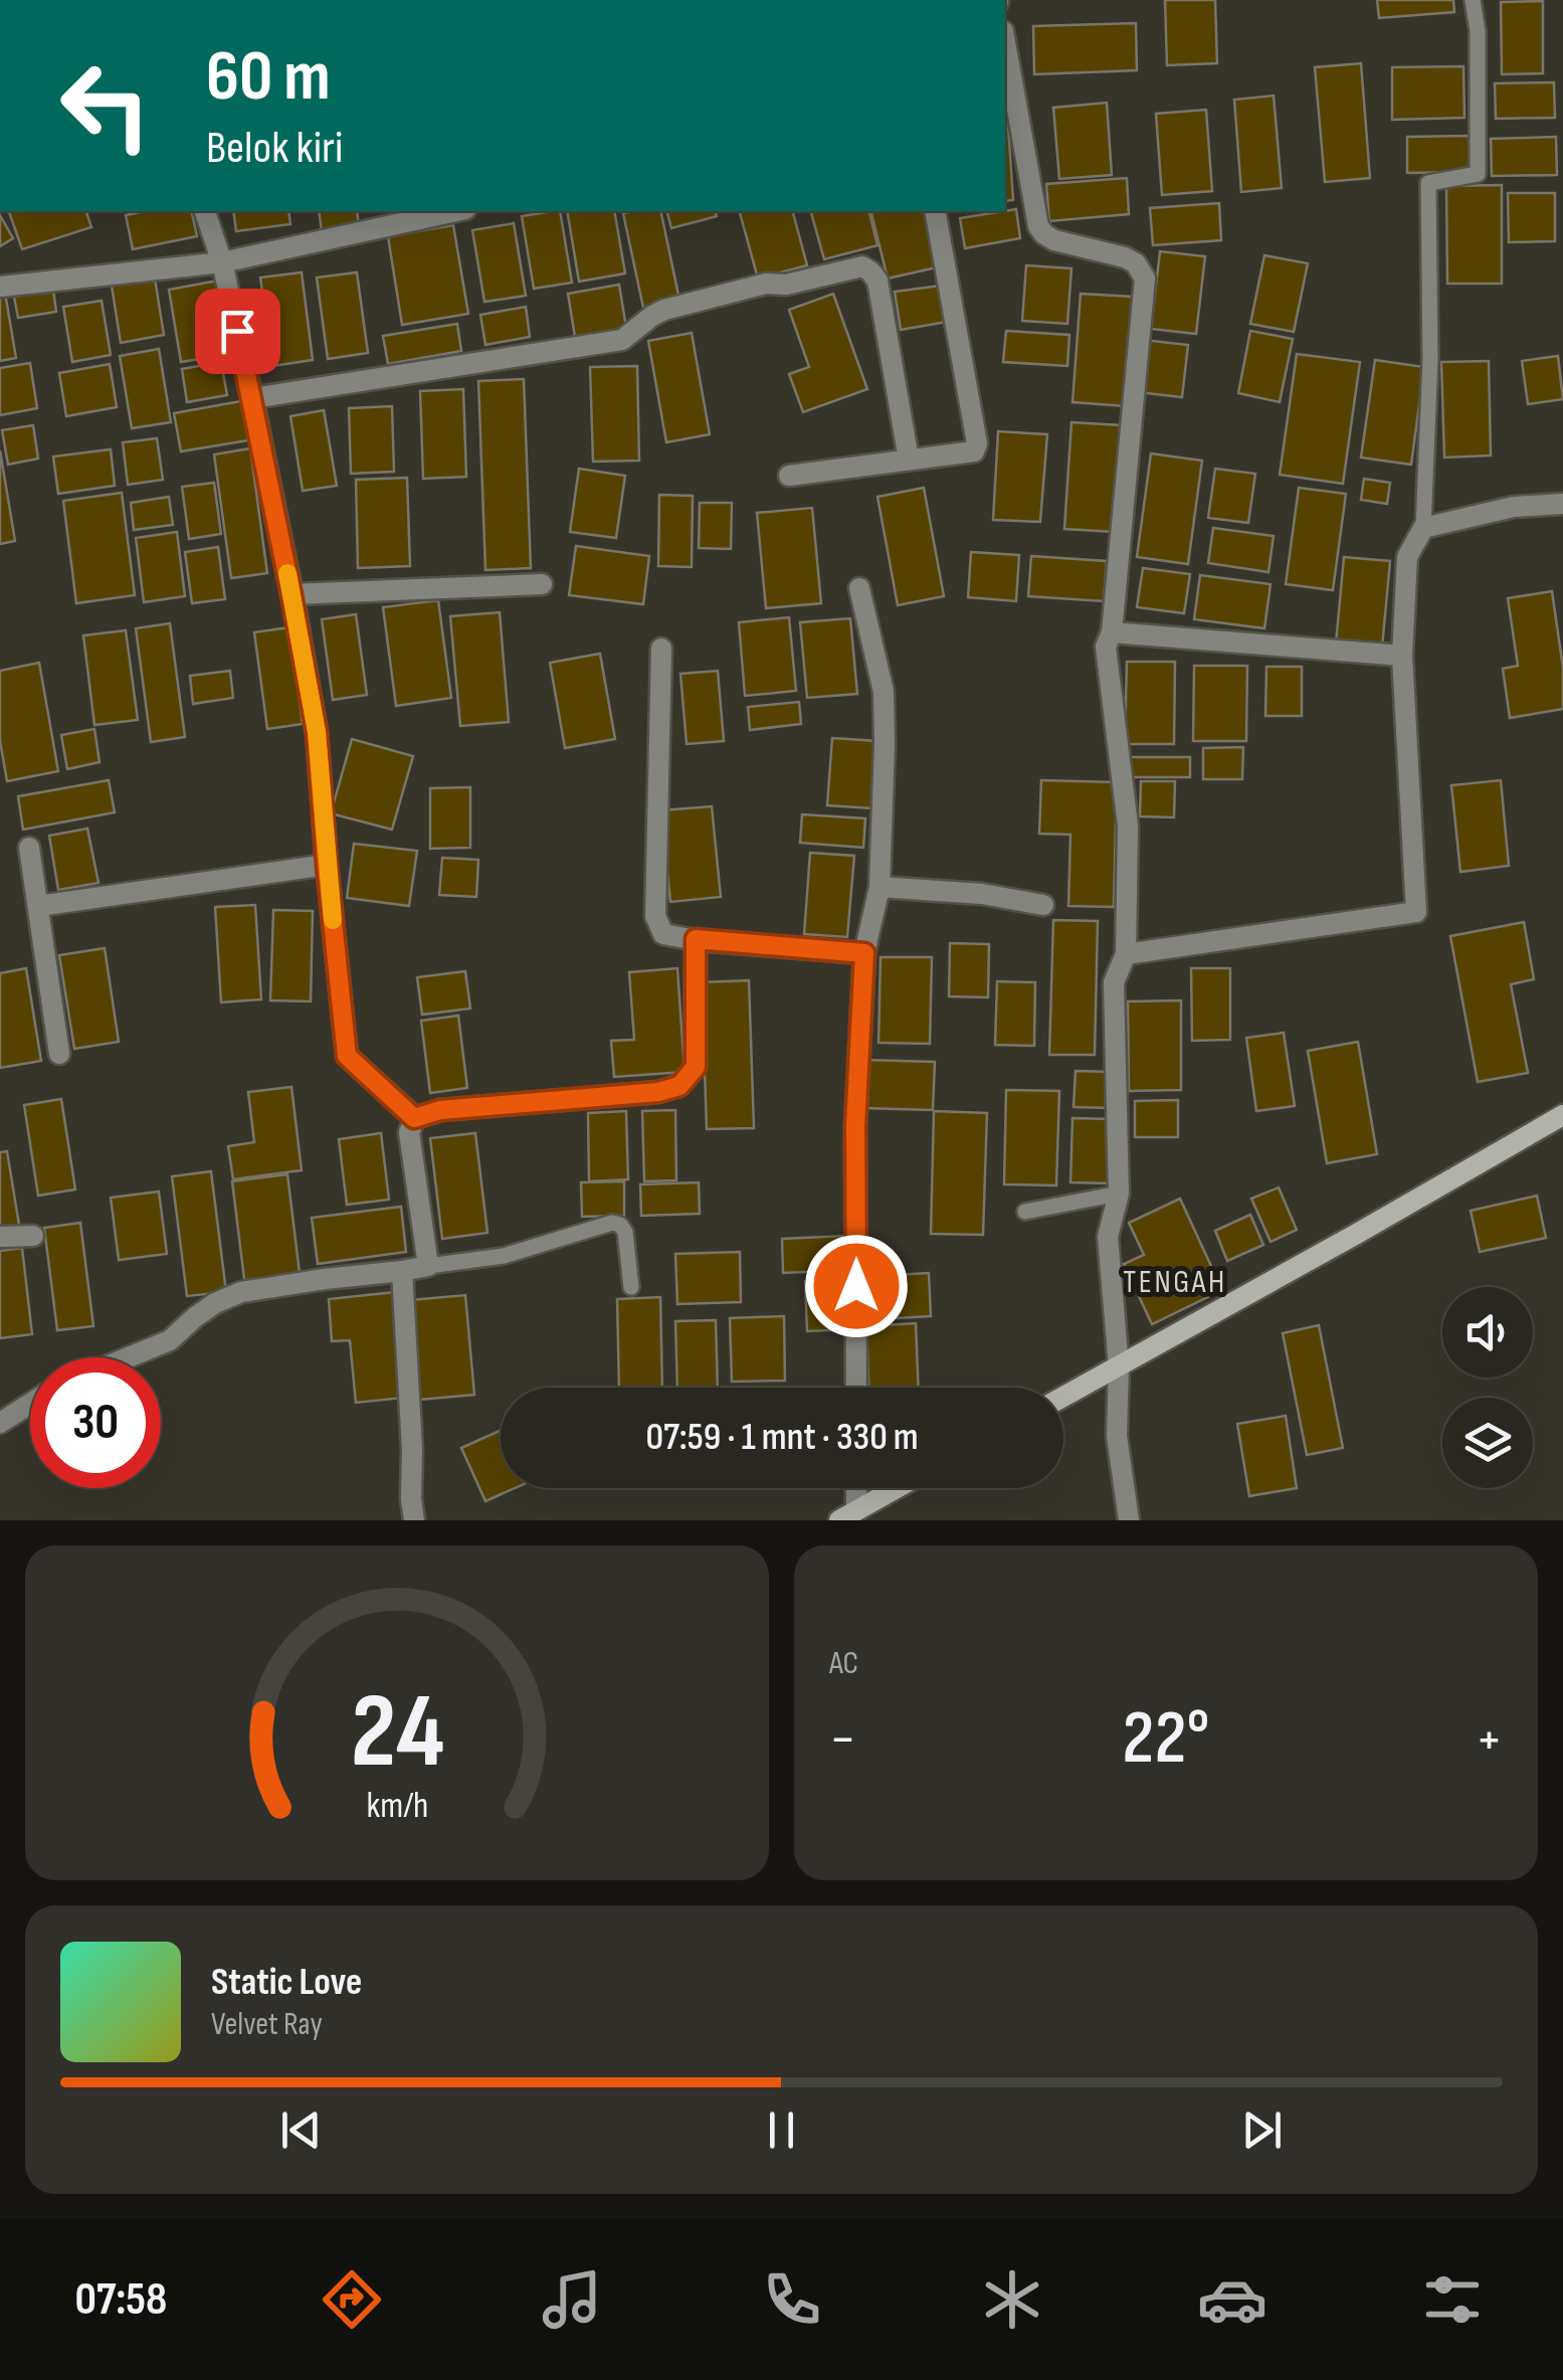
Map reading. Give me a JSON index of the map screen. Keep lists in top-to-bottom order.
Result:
{
  "districts": ["TENGAH"],
  "page": {
    "turn": ["60 m", "Belok kiri"],
    "limit": "30",
    "trip": "07:59 · 1 mnt · 330 m",
    "tile": "AC",
    "heat": ["−", "22°", "+"],
    "song": ["Static Love", "Velvet Ray"],
    "tabs": "07:58",
    "gauge": ["24", "km/h"]
  }
}
